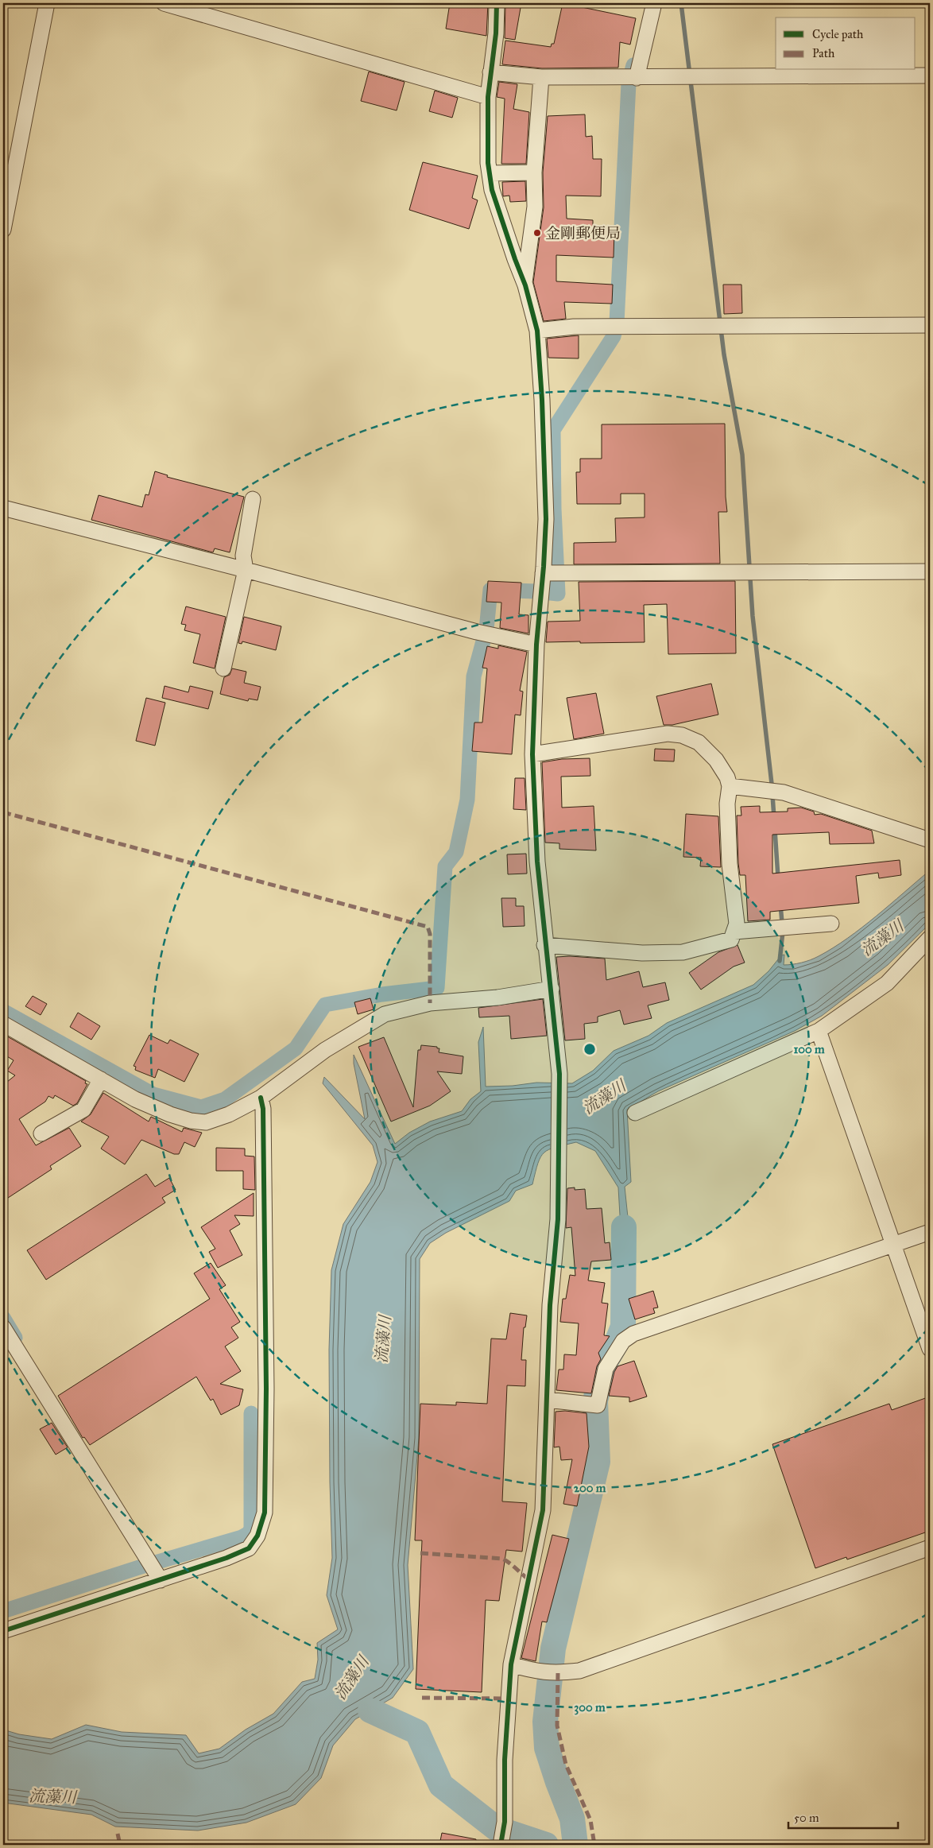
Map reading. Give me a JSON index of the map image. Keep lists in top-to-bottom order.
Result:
{
  "water": ["流藻川"],
  "places": ["金剛郵便局"],
  "legend": ["Cycle path", "Path"],
  "scale_bar": "50 m",
  "rings": ["100 m", "200 m", "300 m"]
}
